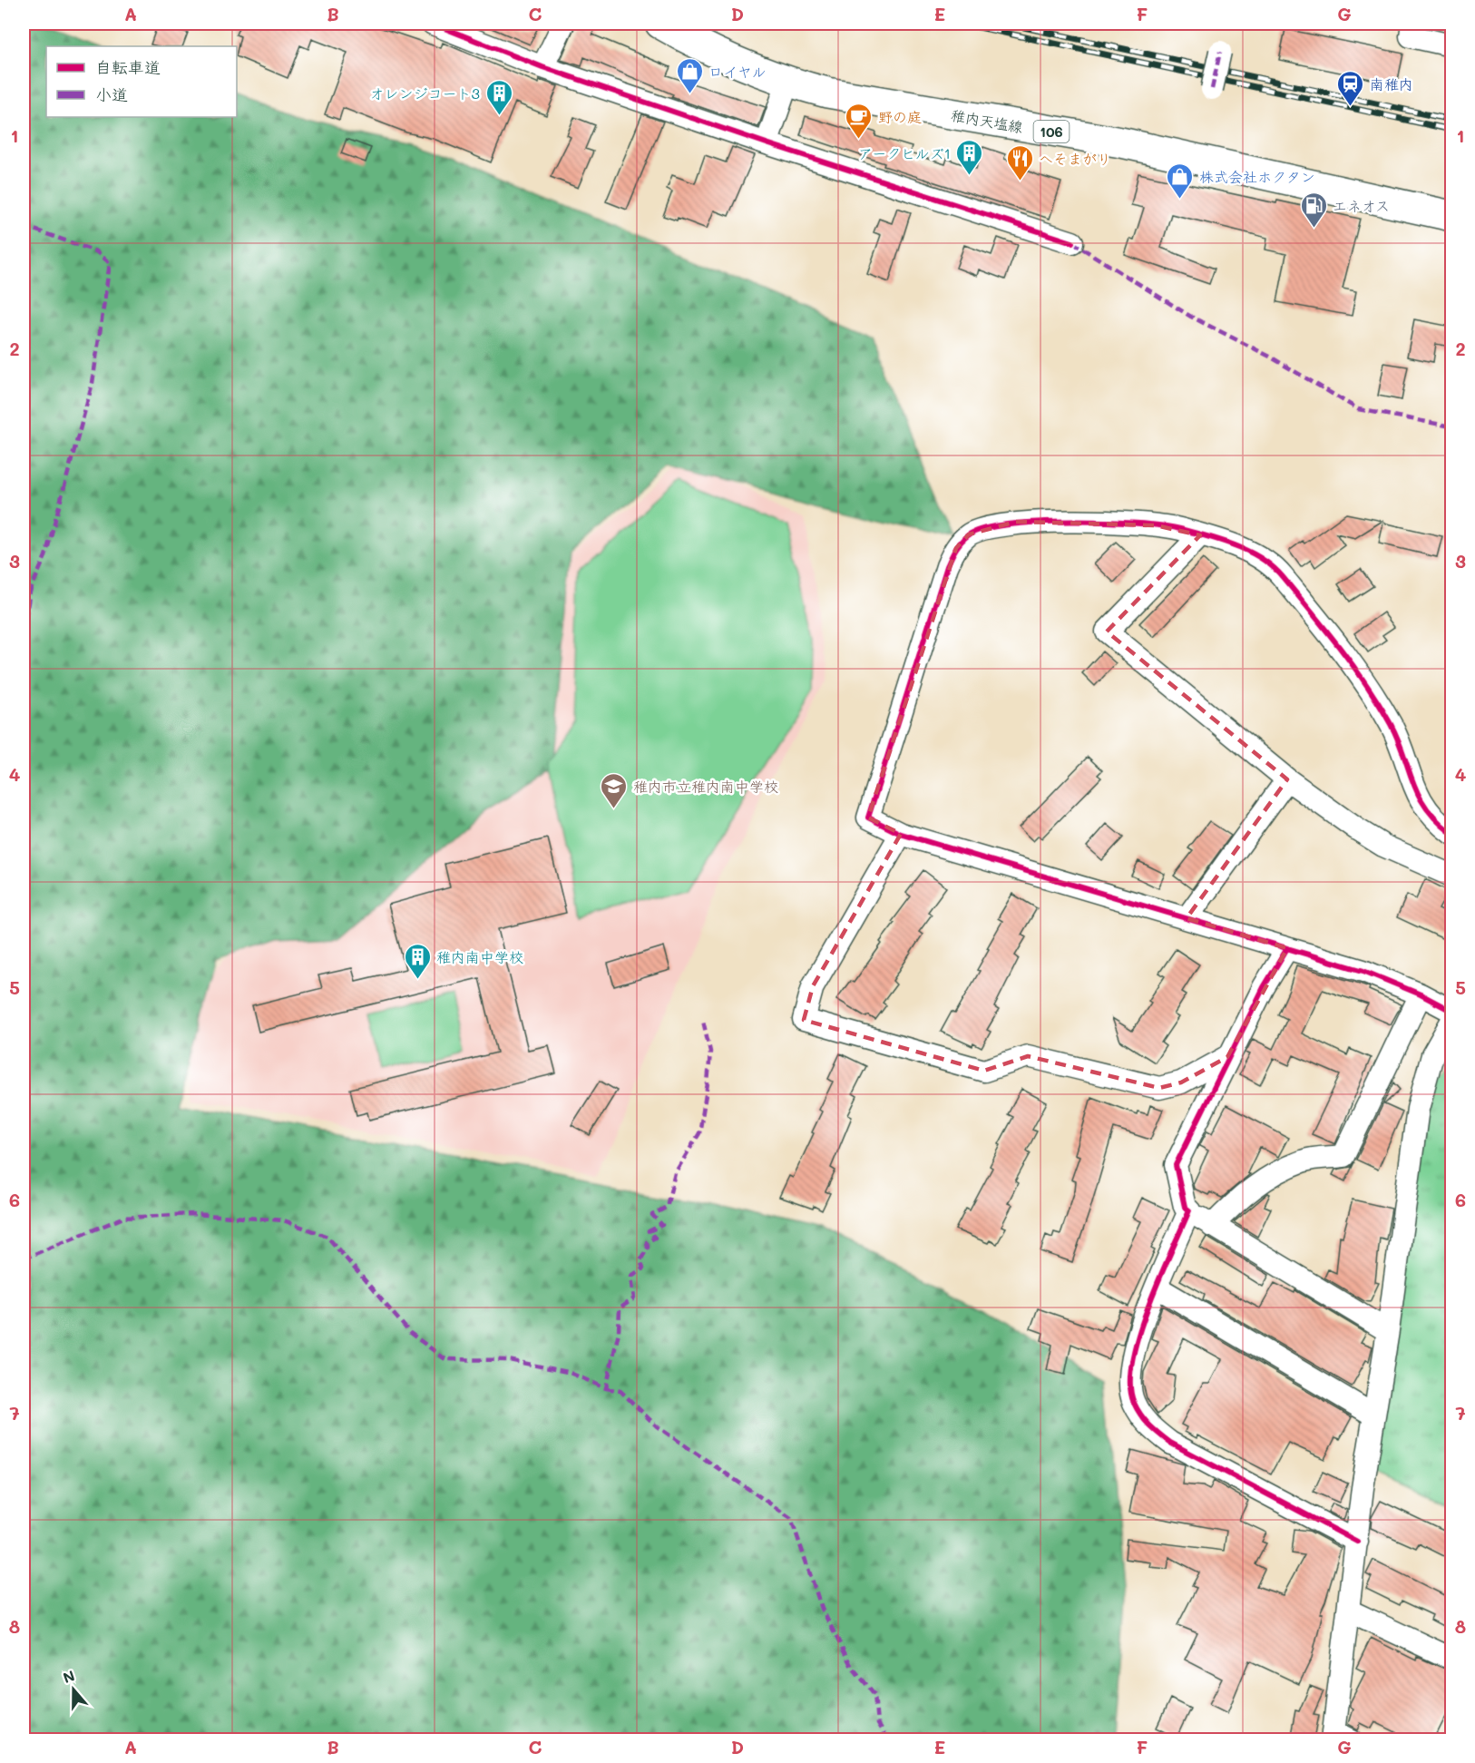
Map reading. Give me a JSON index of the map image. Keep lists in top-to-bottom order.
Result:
{
  "streets": {
    "main road": ["稚内天塩線", "106"]
  },
  "places": {
    "shop": ["ロイヤル", "株式会社ホクタン"],
    "station": ["南稚内"],
    "building": ["オレンジコート3", "アークヒルズ1", "稚内南中学校"],
    "cafe": ["野の庭"],
    "restaurant": ["へそまがり"],
    "fuel station": ["エネオス"],
    "school or university": ["稚内市立稚内南中学校"]
  },
  "legend": ["自転車道", "小道"],
  "north": "top",
  "grid": {
    "columns": [
      "A",
      "B",
      "C",
      "D",
      "E",
      "F",
      "G"
    ],
    "rows": [
      "1",
      "2",
      "3",
      "4",
      "5",
      "6",
      "7",
      "8"
    ]
  }
}
